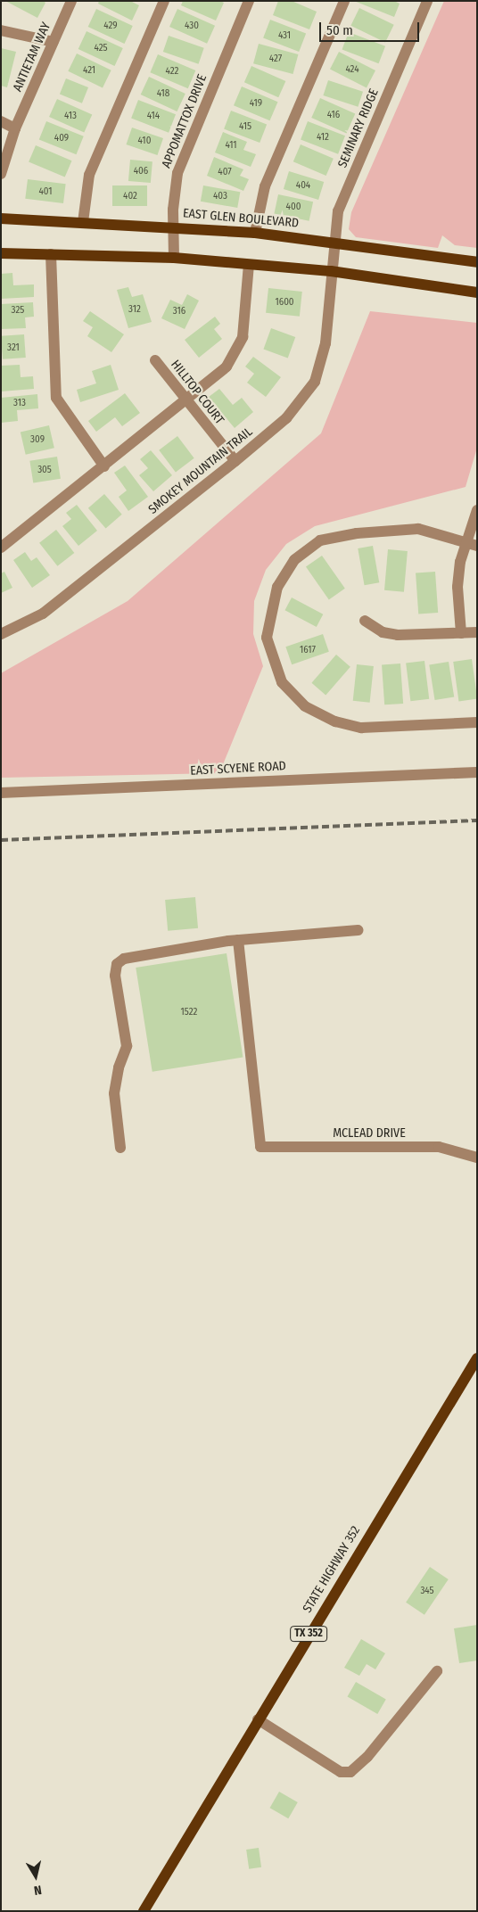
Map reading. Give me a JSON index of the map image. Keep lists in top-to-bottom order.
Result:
{
  "streets": {
    "main road": ["EAST GLEN BOULEVARD", "STATE HIGHWAY 352", "TX 352"],
    "street": [
      "ANTIETAM WAY",
      "APPOMATTOX DRIVE",
      "SEMINARY RIDGE",
      "HILLTOP COURT",
      "SMOKEY MOUNTAIN TRAIL",
      "EAST SCYENE ROAD",
      "MCLEAD DRIVE"
    ]
  },
  "crossings": [
    ["APPOMATTOX DRIVE", "EAST GLEN BOULEVARD"],
    ["SEMINARY RIDGE", "EAST GLEN BOULEVARD"],
    ["SEMINARY RIDGE", "SMOKEY MOUNTAIN TRAIL"],
    ["HILLTOP COURT", "SMOKEY MOUNTAIN TRAIL"]
  ],
  "house_numbers": [
    "429",
    "430",
    "431",
    "425",
    "427",
    "424",
    "421",
    "422",
    "418",
    "419",
    "416",
    "413",
    "414",
    "415",
    "412",
    "409",
    "410",
    "411",
    "406",
    "407",
    "404",
    "401",
    "402",
    "403",
    "400",
    "1600",
    "312",
    "325",
    "316",
    "321",
    "313",
    "309",
    "305",
    "1617",
    "1522",
    "345"
  ],
  "scale_bar": "50 m",
  "north": "bottom"
}
